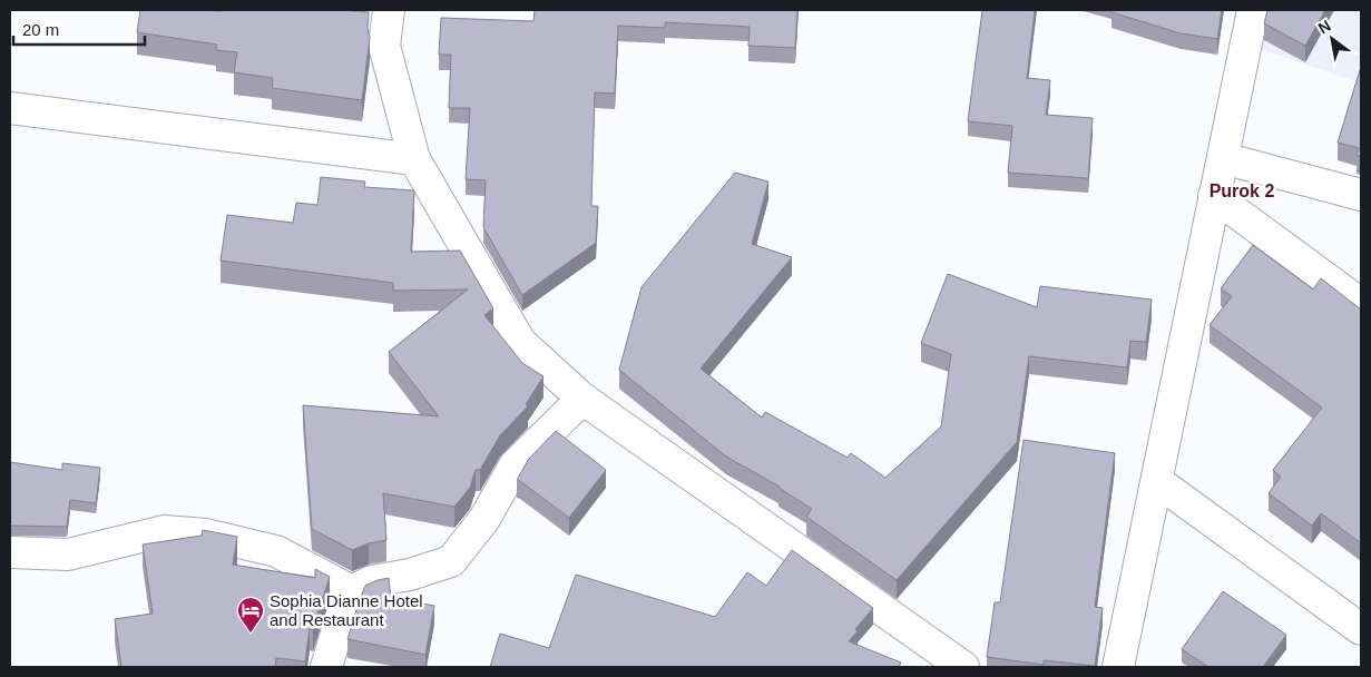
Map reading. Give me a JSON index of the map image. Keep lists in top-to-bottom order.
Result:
{
  "districts": ["Purok 2"],
  "places": {
    "hotel": ["Sophia Dianne Hotel and Restaurant"]
  },
  "scale_bar": "20 m",
  "north": "top left"
}
